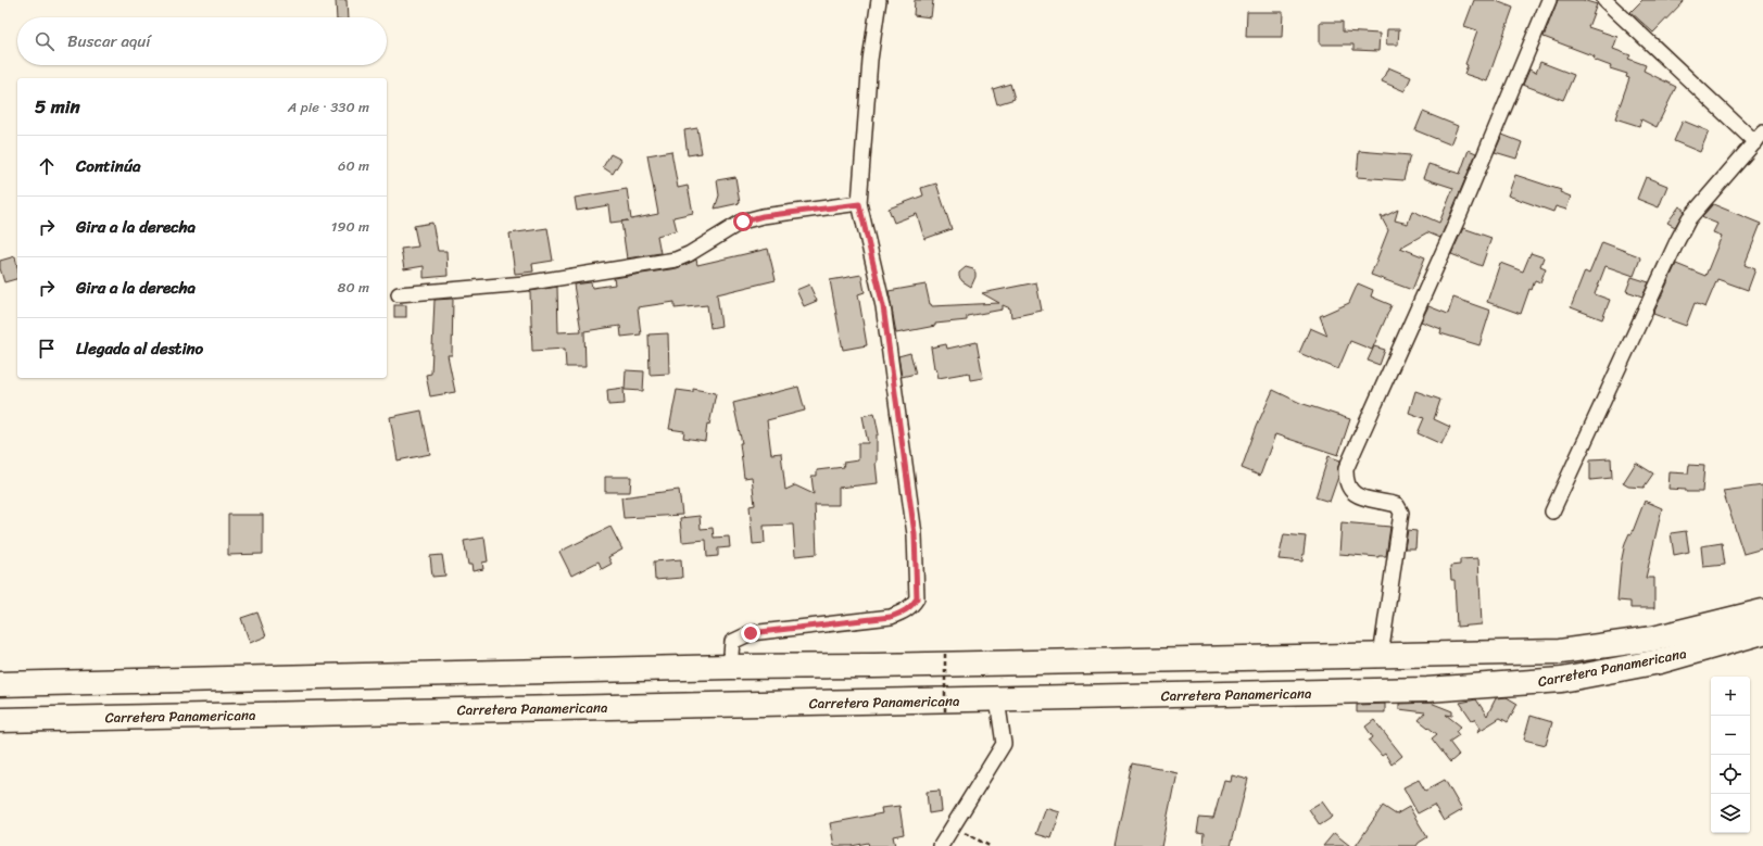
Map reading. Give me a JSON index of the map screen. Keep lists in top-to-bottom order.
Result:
{
  "streets": {
    "highway": ["Carretera Panamericana"]
  },
  "page": {
    "search": "Buscar aquí",
    "heading": ["5 min", "A pie · 330 m"],
    "list": [
      ["Continúa", "60 m"],
      ["Gira a la derecha", "190 m"],
      ["Gira a la derecha", "80 m"],
      "Llegada al destino"
    ],
    "map_buttons": ["+", "−"]
  }
}
